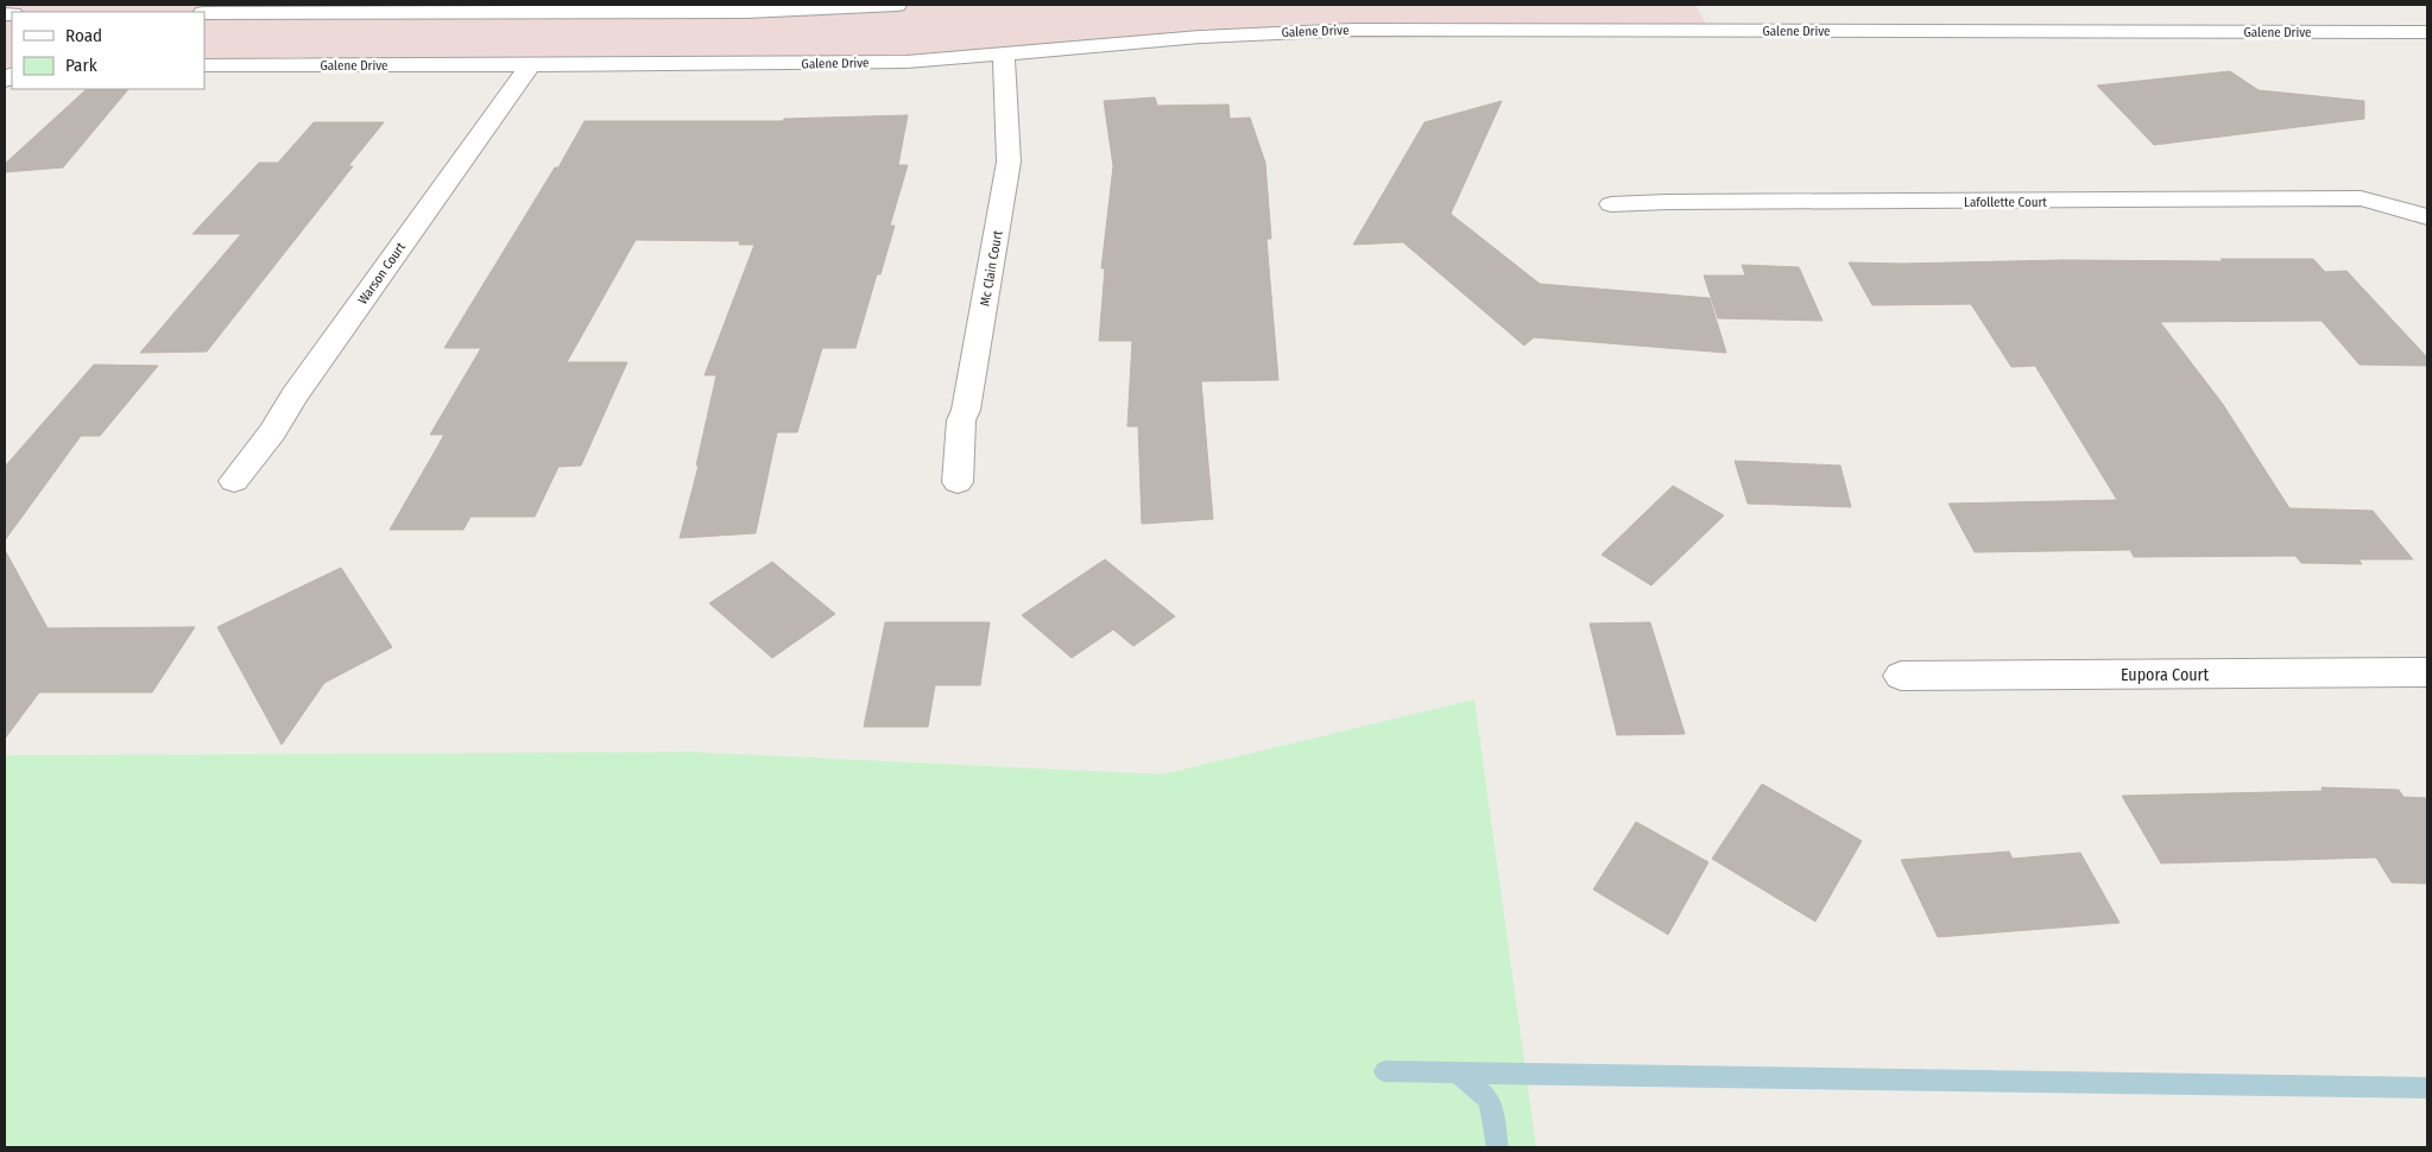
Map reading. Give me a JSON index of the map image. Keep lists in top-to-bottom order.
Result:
{
  "streets": {
    "street": [
      "Galene Drive",
      "Lafollette Court",
      "Mc Clain Court",
      "Warson Court",
      "Eupora Court"
    ]
  },
  "crossings": [
    ["Galene Drive", "Mc Clain Court"],
    ["Galene Drive", "Warson Court"]
  ],
  "legend": ["Road", "Park"]
}
